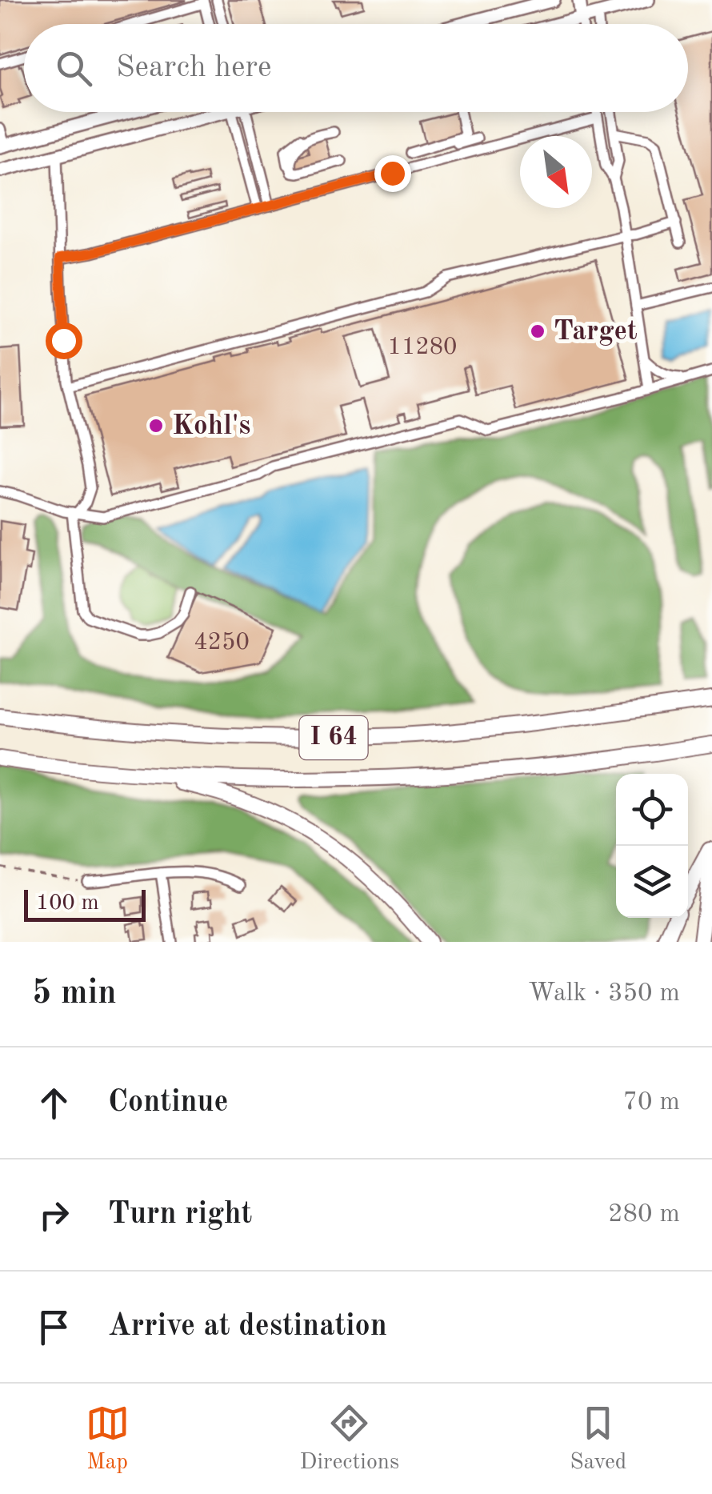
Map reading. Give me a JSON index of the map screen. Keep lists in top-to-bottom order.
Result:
{
  "streets": {
    "highway": ["I 64"]
  },
  "places": ["Target", "Kohl's"],
  "house_numbers": ["11280", "4250"],
  "scale_bar": "100 m",
  "north": "bottom right",
  "page": {
    "search": "Search here",
    "scale": "100 m",
    "heading": ["5 min", "Walk · 350 m"],
    "list": [
      ["Continue", "70 m"],
      ["Turn right", "280 m"],
      "Arrive at destination"
    ],
    "nav": ["Map", "Directions", "Saved"]
  }
}
